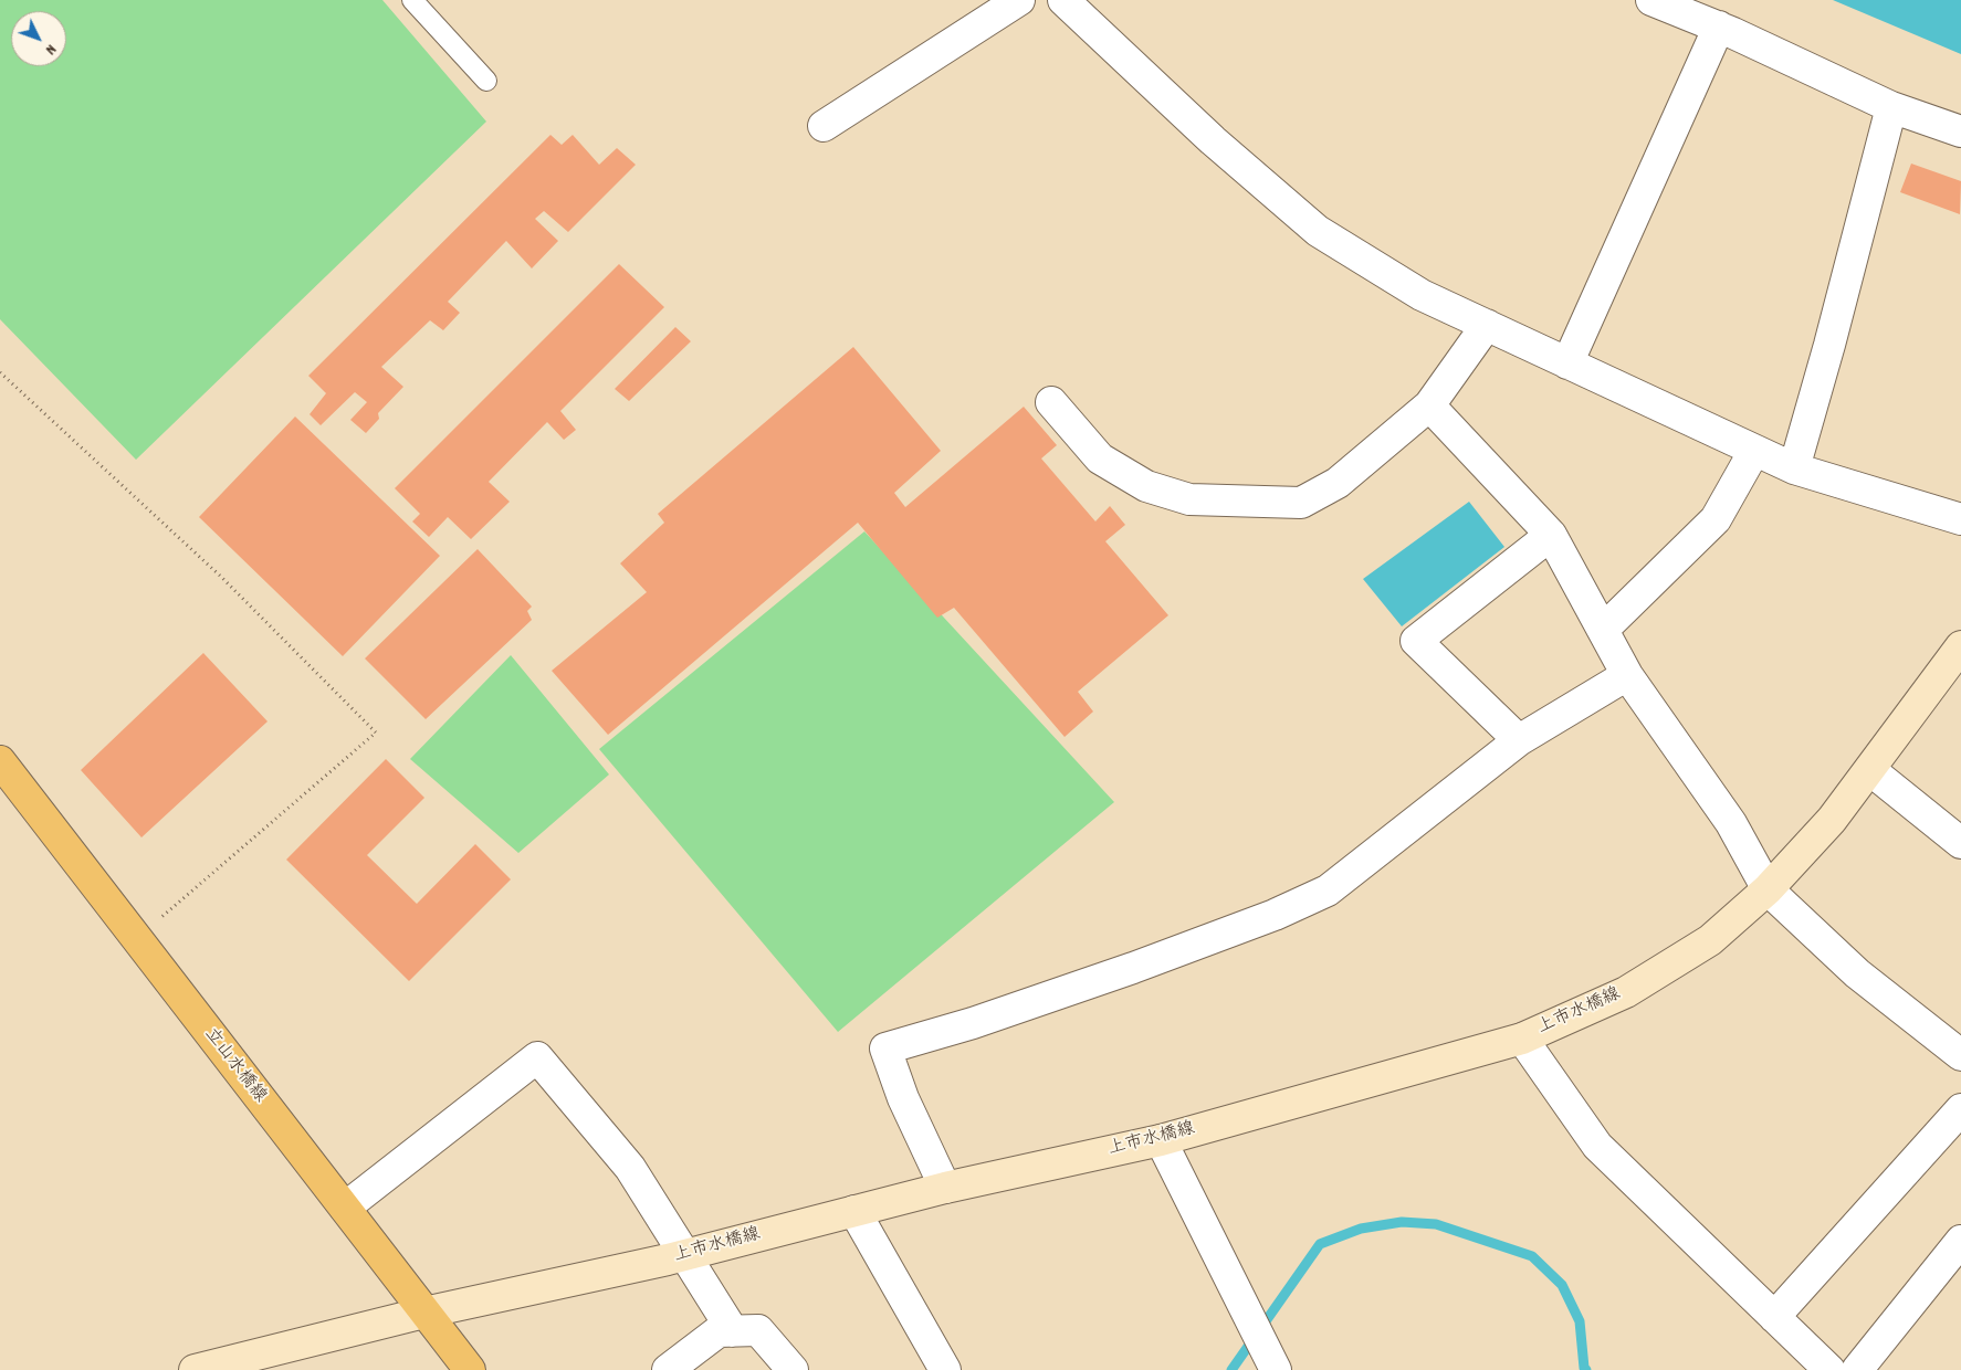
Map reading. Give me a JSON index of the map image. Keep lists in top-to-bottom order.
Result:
{
  "streets": {
    "main road": ["上市水橋線", "立山水橋線"]
  },
  "crossings": [
    ["上市水橋線", "立山水橋線"]
  ],
  "north": "bottom right"
}
